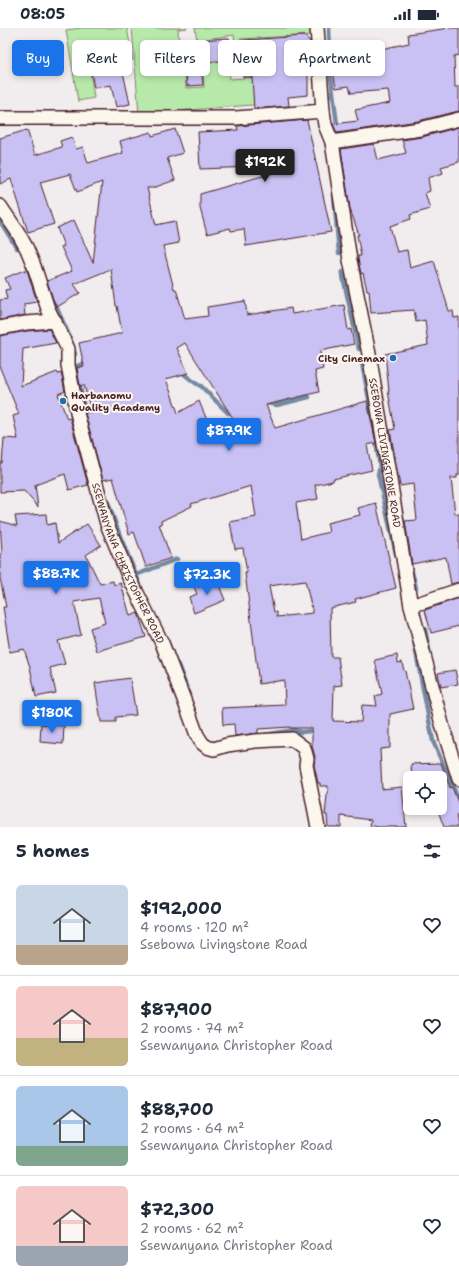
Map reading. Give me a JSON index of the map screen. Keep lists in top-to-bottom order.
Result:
{
  "streets": {
    "street": ["SSEBOWA LIVINGSTONE ROAD", "SSEWANYANA CHRISTOPHER ROAD"]
  },
  "places": ["City Cinemax", "Harbanomu Quality Academy"],
  "page": {
    "status": "08:05",
    "chip": [
      "Buy",
      "Rent",
      "Filters",
      "New",
      "Apartment"
    ],
    "price": [
      "$192K",
      "$87.9K",
      "$88.7K",
      "$72.3K",
      "$180K"
    ],
    "heading": "5 homes",
    "list": [
      {
        "name": "$192,000",
        "note": "4 rooms · 120 m² · Ssebowa Livingstone Road"
      },
      {
        "name": "$87,900",
        "note": "2 rooms · 74 m² · Ssewanyana Christopher Road"
      },
      {
        "name": "$88,700",
        "note": "2 rooms · 64 m² · Ssewanyana Christopher Road"
      },
      {
        "name": "$72,300",
        "note": "2 rooms · 62 m² · Ssewanyana Christopher Road"
      }
    ]
  }
}
